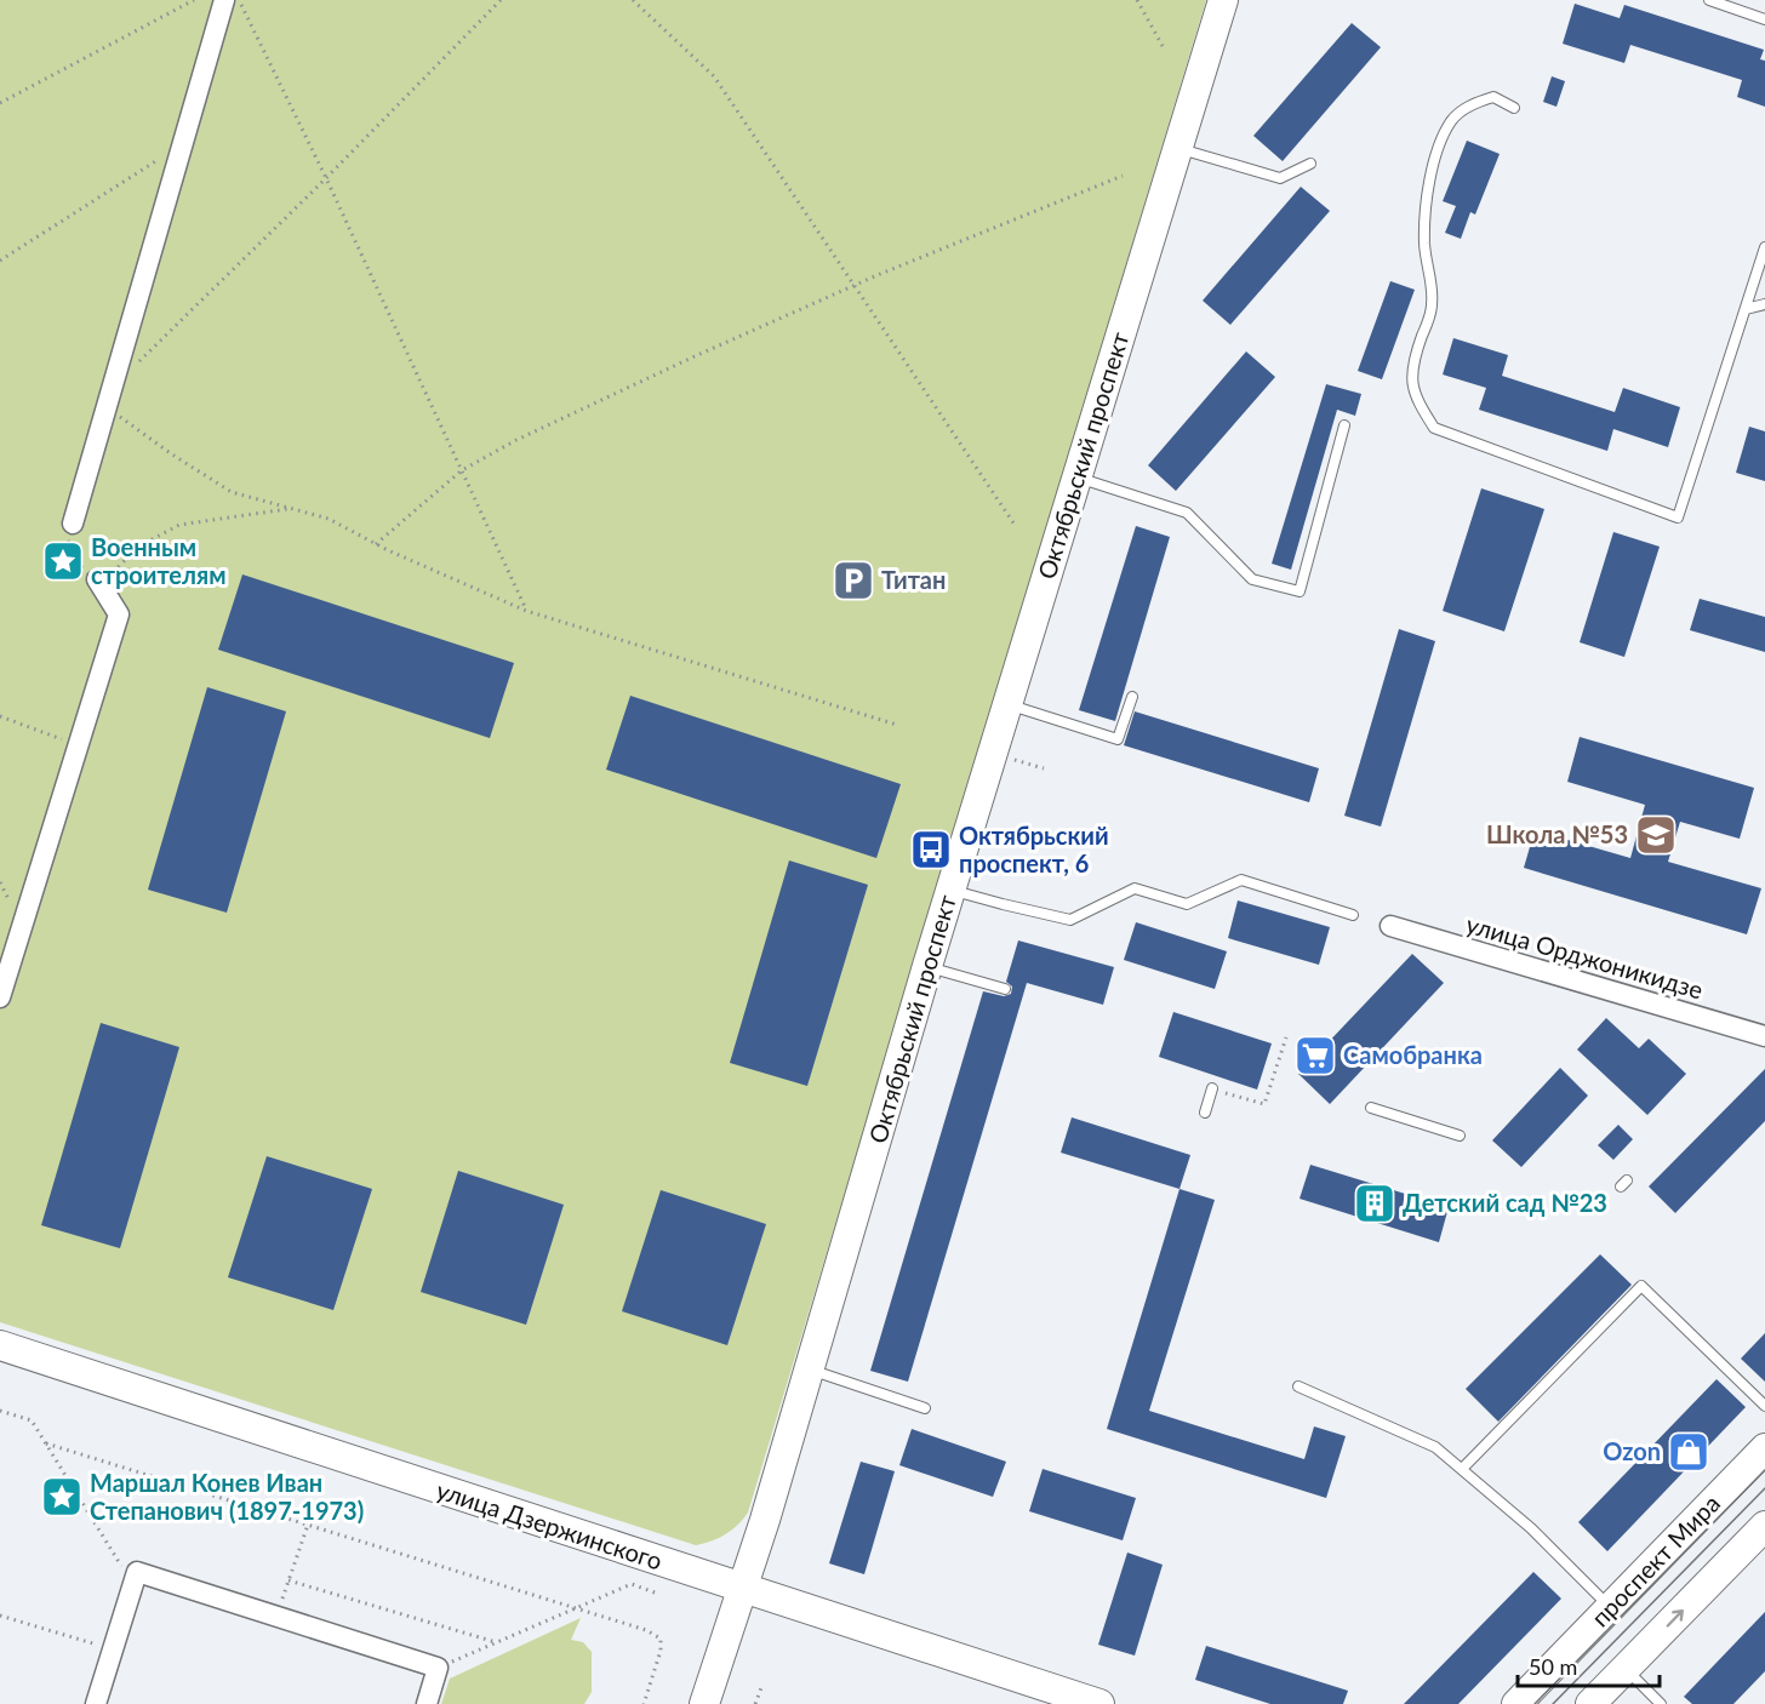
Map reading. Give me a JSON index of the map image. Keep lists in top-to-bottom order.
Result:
{
  "streets": {
    "street": [
      "Октябрьский проспект",
      "улица Орджоникидзе",
      "улица Дзержинского",
      "проспект Мира"
    ]
  },
  "crossings": [
    ["Октябрьский проспект", "улица Дзержинского"]
  ],
  "places": {
    "place": ["Военным строителям", "Маршал Конев Иван Степанович (1897-1973)"],
    "parking": ["Титан"],
    "school or university": ["Школа №53"],
    "bus stop": ["Октябрьский проспект, 6"],
    "supermarket": ["Самобранка"],
    "building": ["Детский сад №23"],
    "shop": ["Ozon"]
  },
  "scale_bar": "50 m"
}
